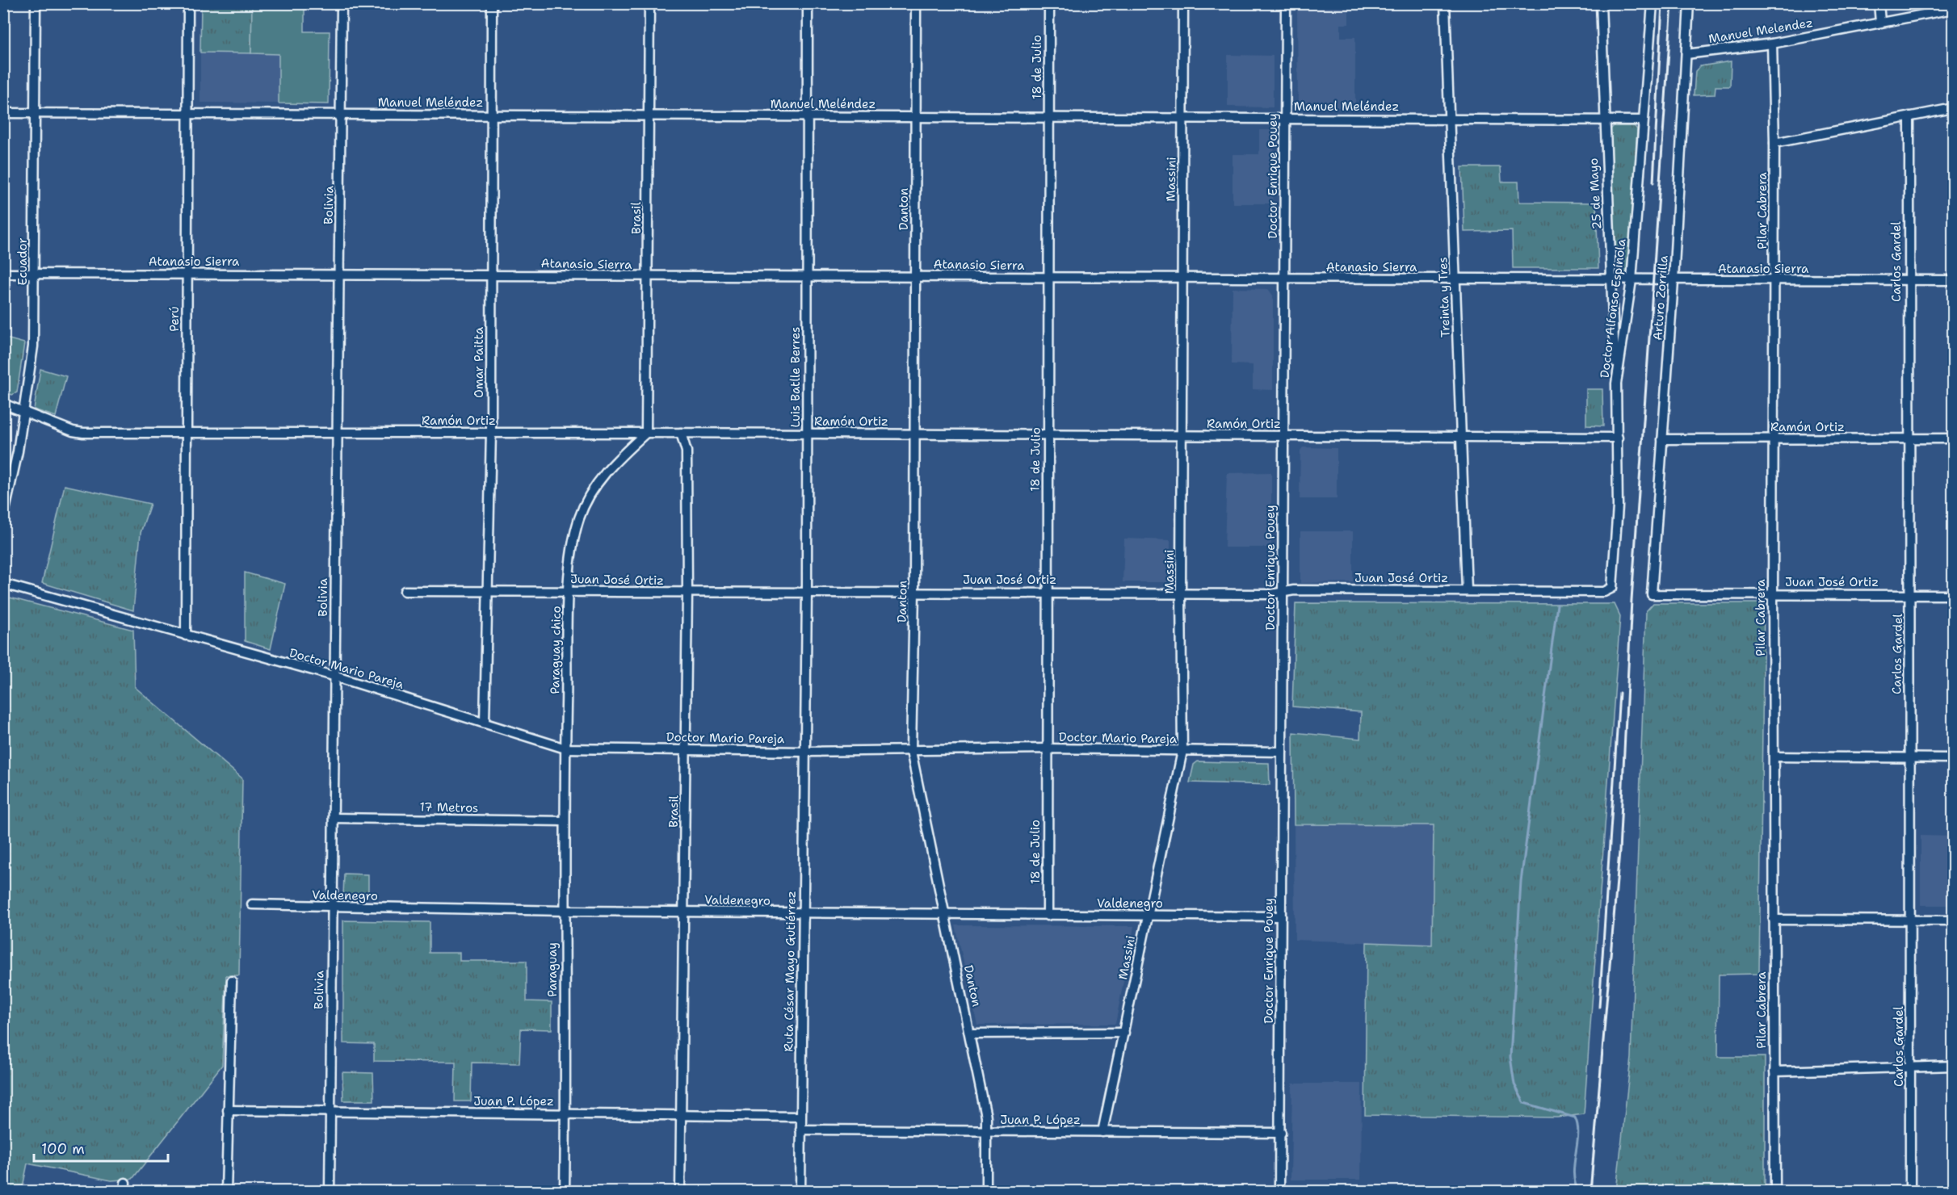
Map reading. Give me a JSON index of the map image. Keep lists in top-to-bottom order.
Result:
{
  "streets": {
    "street": [
      "Manuel Melendez",
      "18 de Julio",
      "Manuel Meléndez",
      "Doctor Enrique Pouey",
      "Massini",
      "25 de Mayo",
      "Bolivia",
      "Danton",
      "Pilar Cabrera",
      "Brasil",
      "Ecuador",
      "Atanasio Sierra",
      "Carlos Gardel",
      "Treinta y Tres",
      "Arturo Zorrilla",
      "Doctor Alfonso Espínola",
      "Perú",
      "Omar Paitta",
      "Luis Batlle Berres",
      "Ramón Ortiz",
      "Juan José Ortiz",
      "Paraguay chico",
      "Doctor Mario Pareja",
      "17 Metros",
      "Valdenegro",
      "Paraguay",
      "Ruta César Mayo Gutiérrez",
      "Juan P. López"
    ]
  },
  "crossings": [
    ["Manuel Melendez", "Pilar Cabrera"],
    ["Manuel Melendez", "Arturo Zorrilla"],
    ["18 de Julio", "Manuel Meléndez"],
    ["18 de Julio", "Atanasio Sierra"],
    ["18 de Julio", "Ramón Ortiz"],
    ["18 de Julio", "Juan José Ortiz"],
    ["18 de Julio", "Doctor Mario Pareja"],
    ["18 de Julio", "Valdenegro"],
    ["Manuel Meléndez", "Doctor Enrique Pouey"],
    ["Manuel Meléndez", "Massini"],
    ["Manuel Meléndez", "25 de Mayo"],
    ["Manuel Meléndez", "Bolivia"],
    ["Manuel Meléndez", "Danton"],
    ["Manuel Meléndez", "Brasil"],
    ["Manuel Meléndez", "Ecuador"],
    ["Manuel Meléndez", "Treinta y Tres"],
    ["Manuel Meléndez", "Doctor Alfonso Espínola"],
    ["Manuel Meléndez", "Perú"],
    ["Manuel Meléndez", "Omar Paitta"],
    ["Manuel Meléndez", "Luis Batlle Berres"],
    ["Doctor Enrique Pouey", "Atanasio Sierra"],
    ["Doctor Enrique Pouey", "Ramón Ortiz"],
    ["Doctor Enrique Pouey", "Juan José Ortiz"],
    ["Doctor Enrique Pouey", "Doctor Mario Pareja"],
    ["Doctor Enrique Pouey", "Valdenegro"],
    ["Doctor Enrique Pouey", "Juan P. López"],
    ["Massini", "Atanasio Sierra"],
    ["Massini", "Ramón Ortiz"],
    ["Massini", "Juan José Ortiz"],
    ["Massini", "Doctor Mario Pareja"],
    ["Massini", "Valdenegro"],
    ["Massini", "Juan P. López"],
    ["25 de Mayo", "Atanasio Sierra"],
    ["25 de Mayo", "Doctor Alfonso Espínola"],
    ["Bolivia", "Atanasio Sierra"],
    ["Bolivia", "Ramón Ortiz"],
    ["Bolivia", "Doctor Mario Pareja"],
    ["Bolivia", "17 Metros"],
    ["Bolivia", "Valdenegro"],
    ["Bolivia", "Juan P. López"],
    ["Danton", "Atanasio Sierra"],
    ["Danton", "Ramón Ortiz"],
    ["Danton", "Juan José Ortiz"],
    ["Danton", "Doctor Mario Pareja"],
    ["Danton", "Valdenegro"],
    ["Danton", "Juan P. López"],
    ["Pilar Cabrera", "Atanasio Sierra"],
    ["Pilar Cabrera", "Ramón Ortiz"],
    ["Pilar Cabrera", "Juan José Ortiz"],
    ["Brasil", "Atanasio Sierra"],
    ["Brasil", "Ramón Ortiz"],
    ["Brasil", "Juan José Ortiz"],
    ["Brasil", "Paraguay chico"],
    ["Brasil", "Doctor Mario Pareja"],
    ["Brasil", "Valdenegro"],
    ["Brasil", "Juan P. López"],
    ["Ecuador", "Atanasio Sierra"],
    ["Ecuador", "Ramón Ortiz"],
    ["Atanasio Sierra", "Carlos Gardel"],
    ["Atanasio Sierra", "Treinta y Tres"],
    ["Atanasio Sierra", "Arturo Zorrilla"],
    ["Atanasio Sierra", "Doctor Alfonso Espínola"],
    ["Atanasio Sierra", "Perú"],
    ["Atanasio Sierra", "Omar Paitta"],
    ["Atanasio Sierra", "Luis Batlle Berres"],
    ["Carlos Gardel", "Ramón Ortiz"],
    ["Carlos Gardel", "Juan José Ortiz"],
    ["Treinta y Tres", "Ramón Ortiz"],
    ["Treinta y Tres", "Juan José Ortiz"],
    ["Arturo Zorrilla", "Ramón Ortiz"],
    ["Arturo Zorrilla", "Juan José Ortiz"],
    ["Doctor Alfonso Espínola", "Ramón Ortiz"],
    ["Doctor Alfonso Espínola", "Juan José Ortiz"],
    ["Perú", "Ramón Ortiz"],
    ["Perú", "Doctor Mario Pareja"],
    ["Omar Paitta", "Ramón Ortiz"],
    ["Omar Paitta", "Juan José Ortiz"],
    ["Omar Paitta", "Doctor Mario Pareja"],
    ["Luis Batlle Berres", "Ramón Ortiz"],
    ["Luis Batlle Berres", "Juan José Ortiz"],
    ["Luis Batlle Berres", "Doctor Mario Pareja"],
    ["Luis Batlle Berres", "Ruta César Mayo Gutiérrez"],
    ["Ramón Ortiz", "Paraguay chico"],
    ["Juan José Ortiz", "Paraguay chico"],
    ["Paraguay chico", "Doctor Mario Pareja"],
    ["Paraguay chico", "Paraguay"],
    ["Doctor Mario Pareja", "Paraguay"],
    ["Doctor Mario Pareja", "Ruta César Mayo Gutiérrez"],
    ["17 Metros", "Paraguay"],
    ["Valdenegro", "Paraguay"],
    ["Valdenegro", "Ruta César Mayo Gutiérrez"],
    ["Paraguay", "Juan P. López"],
    ["Ruta César Mayo Gutiérrez", "Juan P. López"]
  ],
  "scale_bar": "100 m"
}
